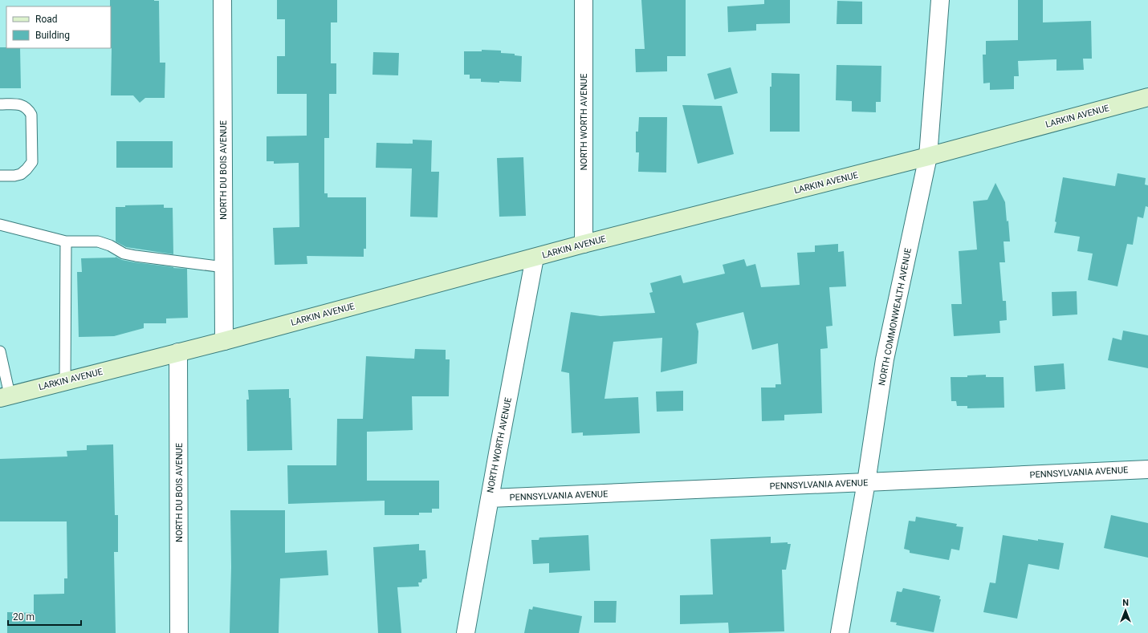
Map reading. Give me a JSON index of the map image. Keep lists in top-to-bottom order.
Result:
{
  "streets": {
    "main road": ["LARKIN AVENUE"],
    "street": [
      "NORTH WORTH AVENUE",
      "NORTH DU BOIS AVENUE",
      "NORTH COMMONWEALTH AVENUE",
      "PENNSYLVANIA AVENUE"
    ]
  },
  "crossings": [
    ["LARKIN AVENUE", "NORTH WORTH AVENUE"],
    ["LARKIN AVENUE", "NORTH DU BOIS AVENUE"],
    ["LARKIN AVENUE", "NORTH COMMONWEALTH AVENUE"],
    ["NORTH WORTH AVENUE", "PENNSYLVANIA AVENUE"],
    ["NORTH COMMONWEALTH AVENUE", "PENNSYLVANIA AVENUE"]
  ],
  "legend": ["Road", "Building"],
  "scale_bar": "20 m",
  "north": "top"
}
